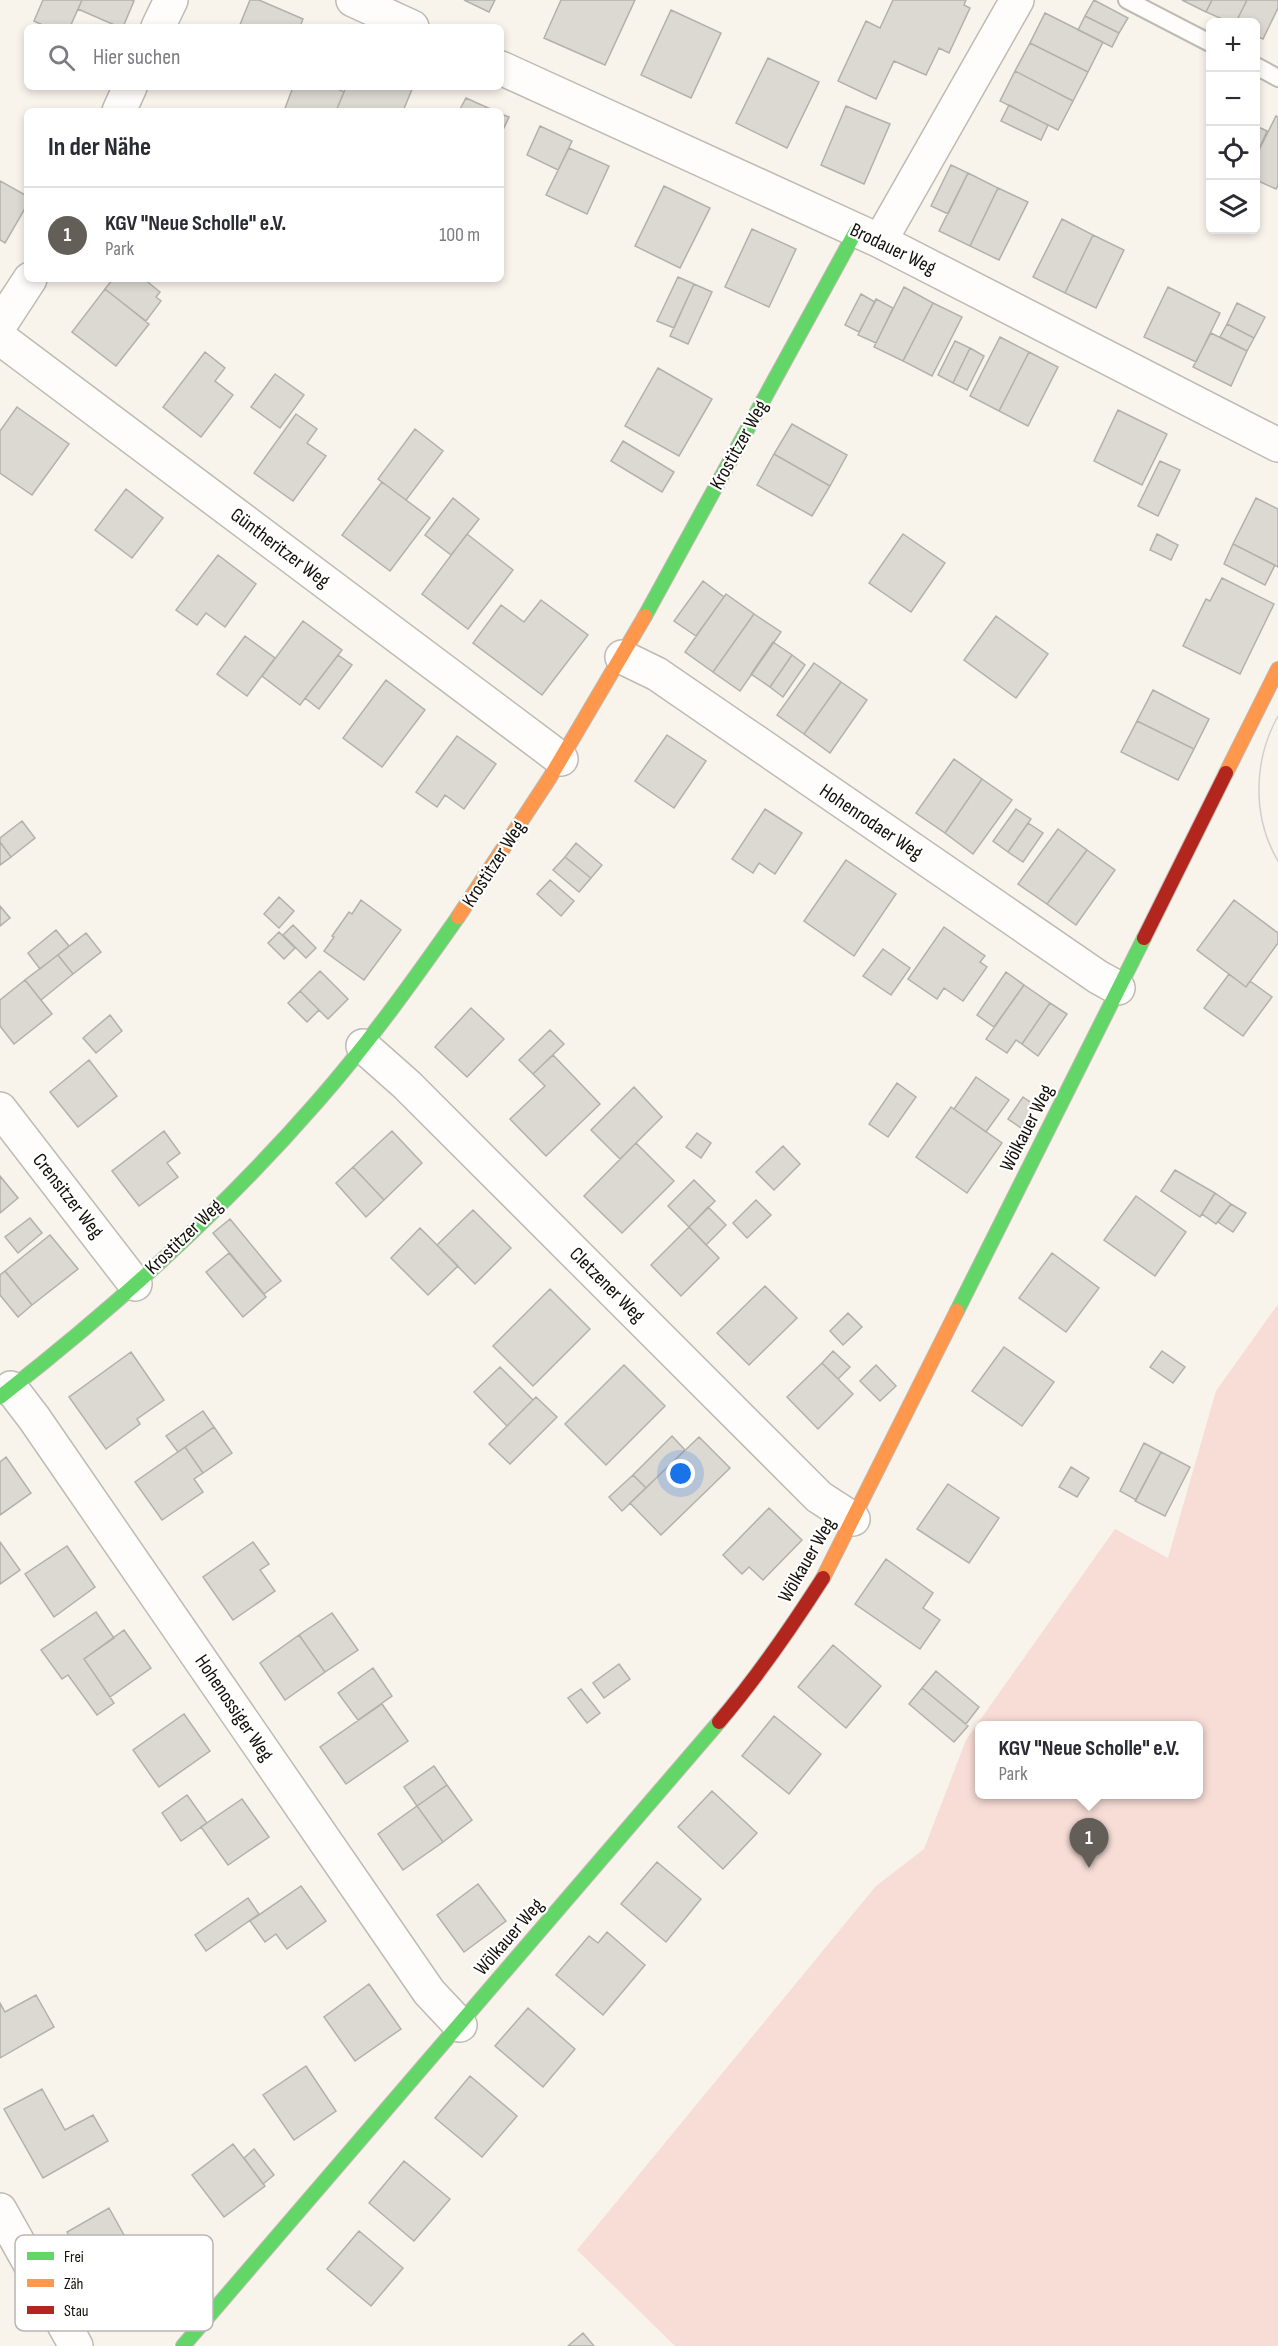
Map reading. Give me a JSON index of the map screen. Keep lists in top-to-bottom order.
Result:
{
  "streets": {
    "street": [
      "Brodauer Weg",
      "Krostitzer Weg",
      "Güntheritzer Weg",
      "Hohenrodaer Weg",
      "Wölkauer Weg",
      "Crensitzer Weg",
      "Cletzener Weg",
      "Hohenossiger Weg"
    ]
  },
  "crossings": [
    ["Brodauer Weg", "Krostitzer Weg"],
    ["Krostitzer Weg", "Güntheritzer Weg"],
    ["Krostitzer Weg", "Hohenrodaer Weg"],
    ["Krostitzer Weg", "Crensitzer Weg"],
    ["Krostitzer Weg", "Cletzener Weg"],
    ["Krostitzer Weg", "Hohenossiger Weg"],
    ["Hohenrodaer Weg", "Wölkauer Weg"],
    ["Wölkauer Weg", "Cletzener Weg"],
    ["Wölkauer Weg", "Hohenossiger Weg"]
  ],
  "legend": ["Frei", "Zäh", "Stau"],
  "page": {
    "map_buttons": ["+", "−"],
    "search": "Hier suchen",
    "heading": "In der Nähe",
    "list": [
      {
        "mark": "1",
        "name": "KGV \"Neue Scholle\" e.V.",
        "note": "Park",
        "value": "100 m"
      }
    ],
    "popup": ["KGV \"Neue Scholle\" e.V.", "Park"],
    "pins": "1"
  }
}
